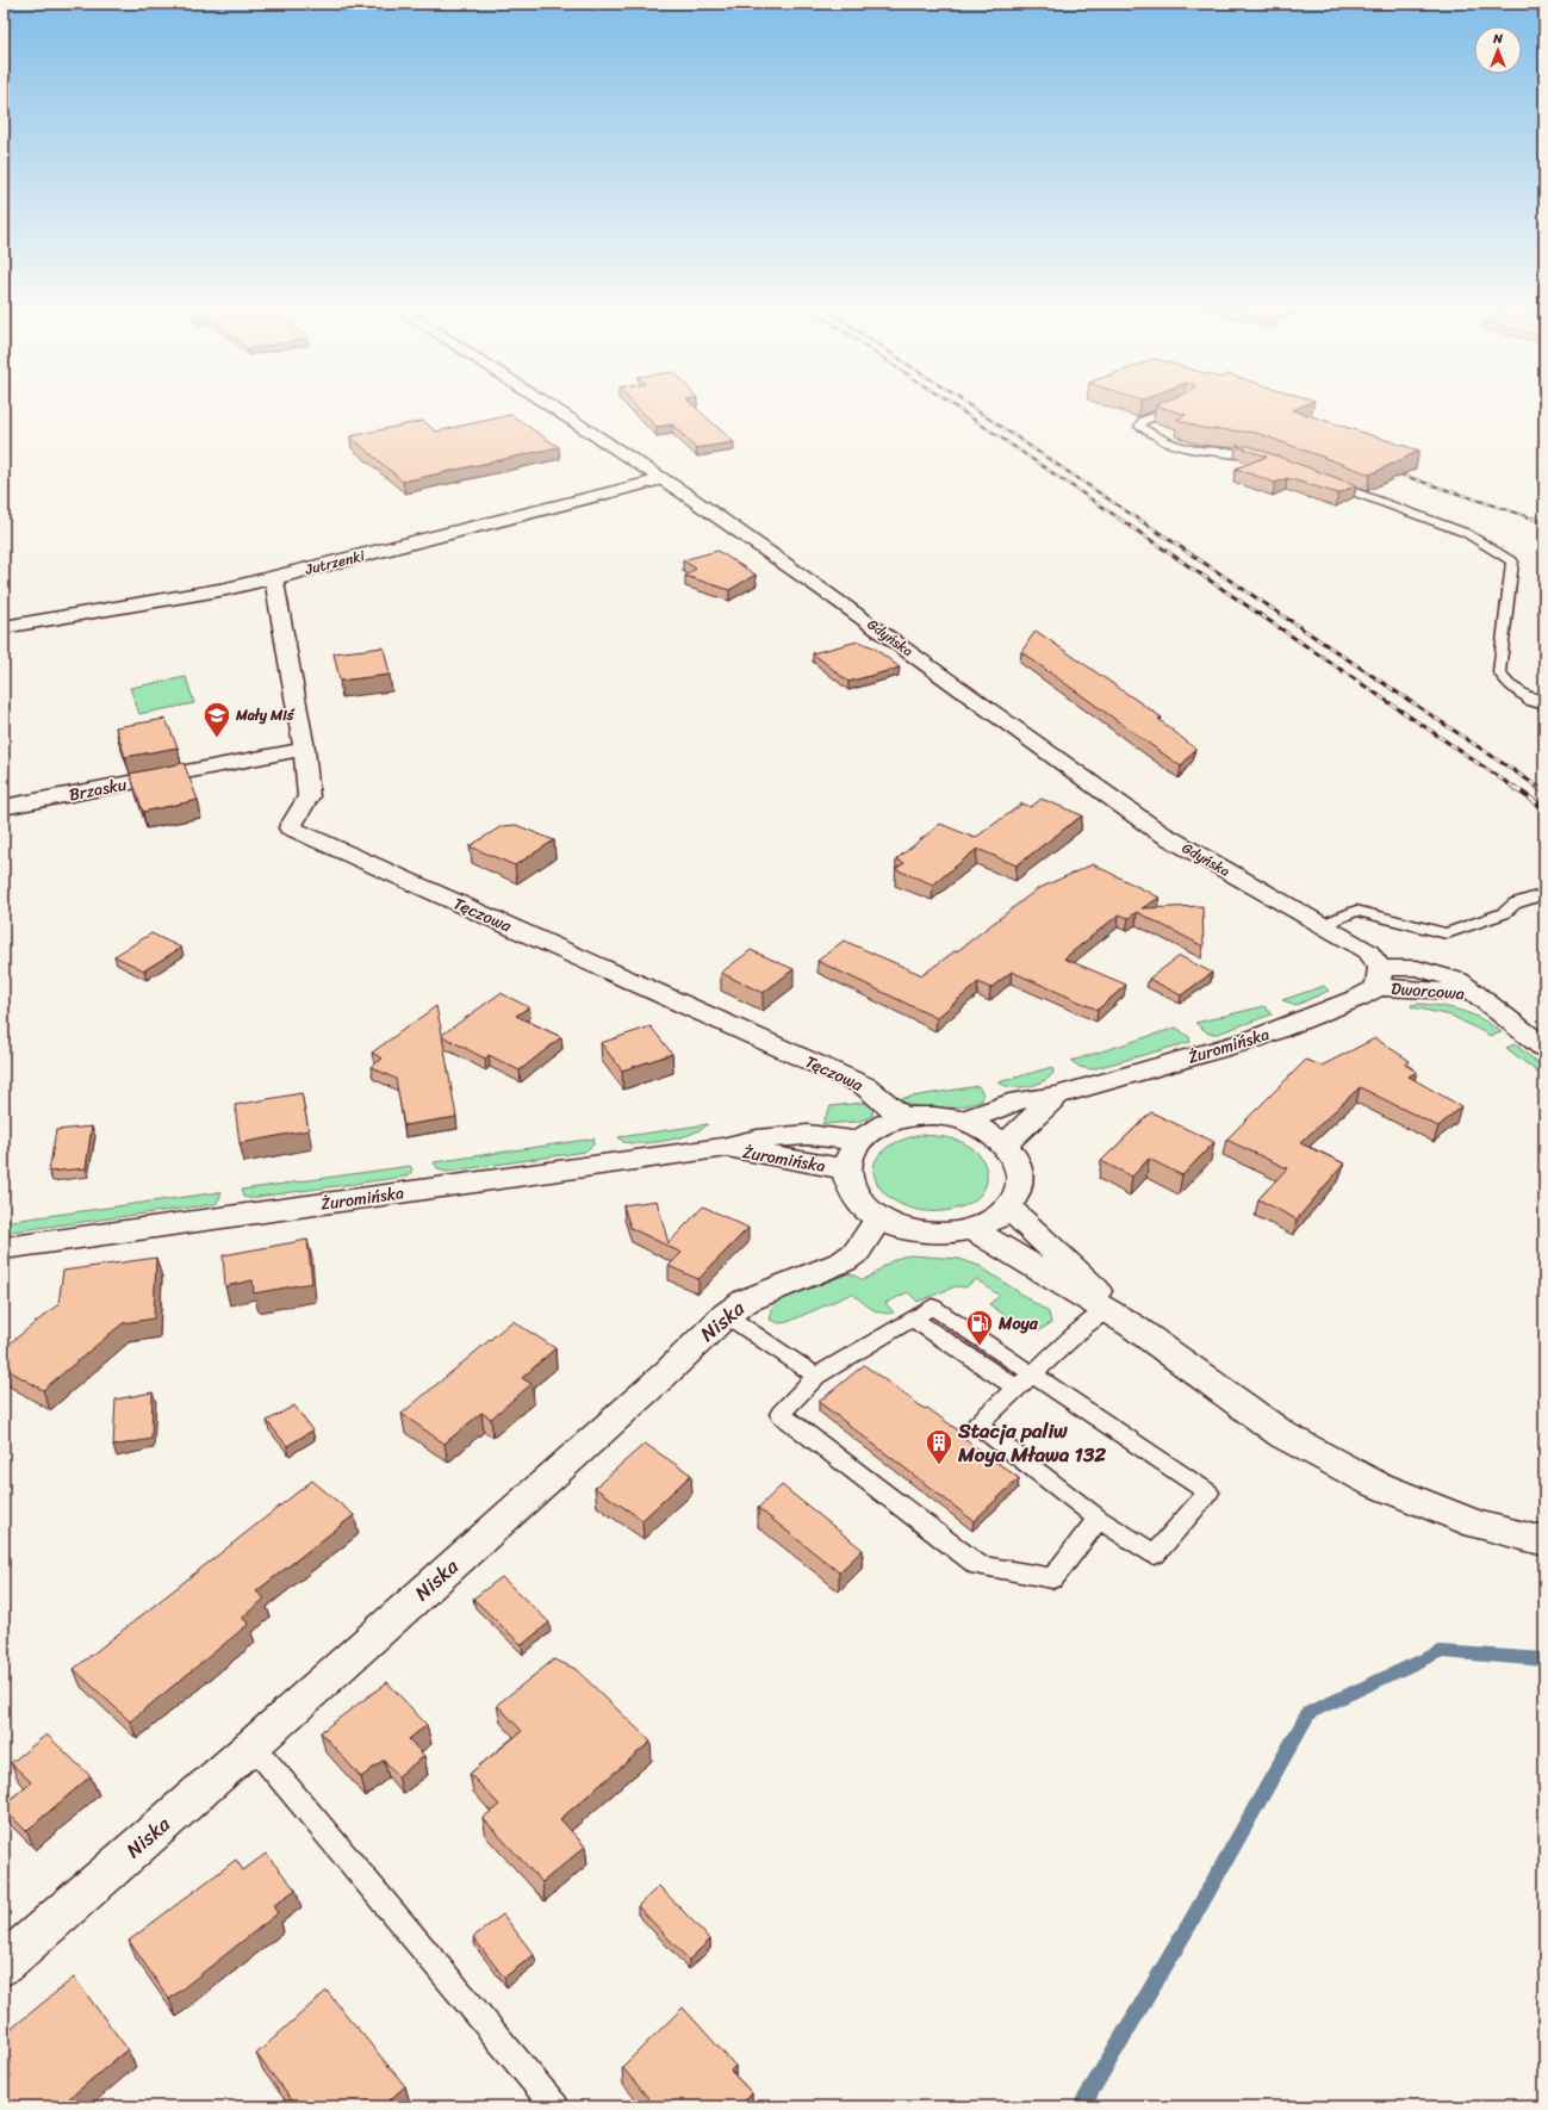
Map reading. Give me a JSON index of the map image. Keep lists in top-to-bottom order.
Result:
{
  "streets": {
    "main road": [
      "Jutrzenki",
      "Gdyńska",
      "Brzasku",
      "Tęczowa",
      "Dworcowa",
      "Żuromińska",
      "Niska"
    ]
  },
  "crossings": [
    ["Jutrzenki", "Gdyńska"],
    ["Jutrzenki", "Tęczowa"],
    ["Gdyńska", "Dworcowa"],
    ["Gdyńska", "Żuromińska"],
    ["Brzasku", "Tęczowa"],
    ["Tęczowa", "Żuromińska"],
    ["Tęczowa", "Niska"],
    ["Dworcowa", "Żuromińska"],
    ["Żuromińska", "Niska"]
  ],
  "places": {
    "school or university": ["Mały Miś"],
    "fuel station": ["Moya"],
    "building": ["Stacja paliw Moya Mława 132"]
  },
  "north": "top"
}
